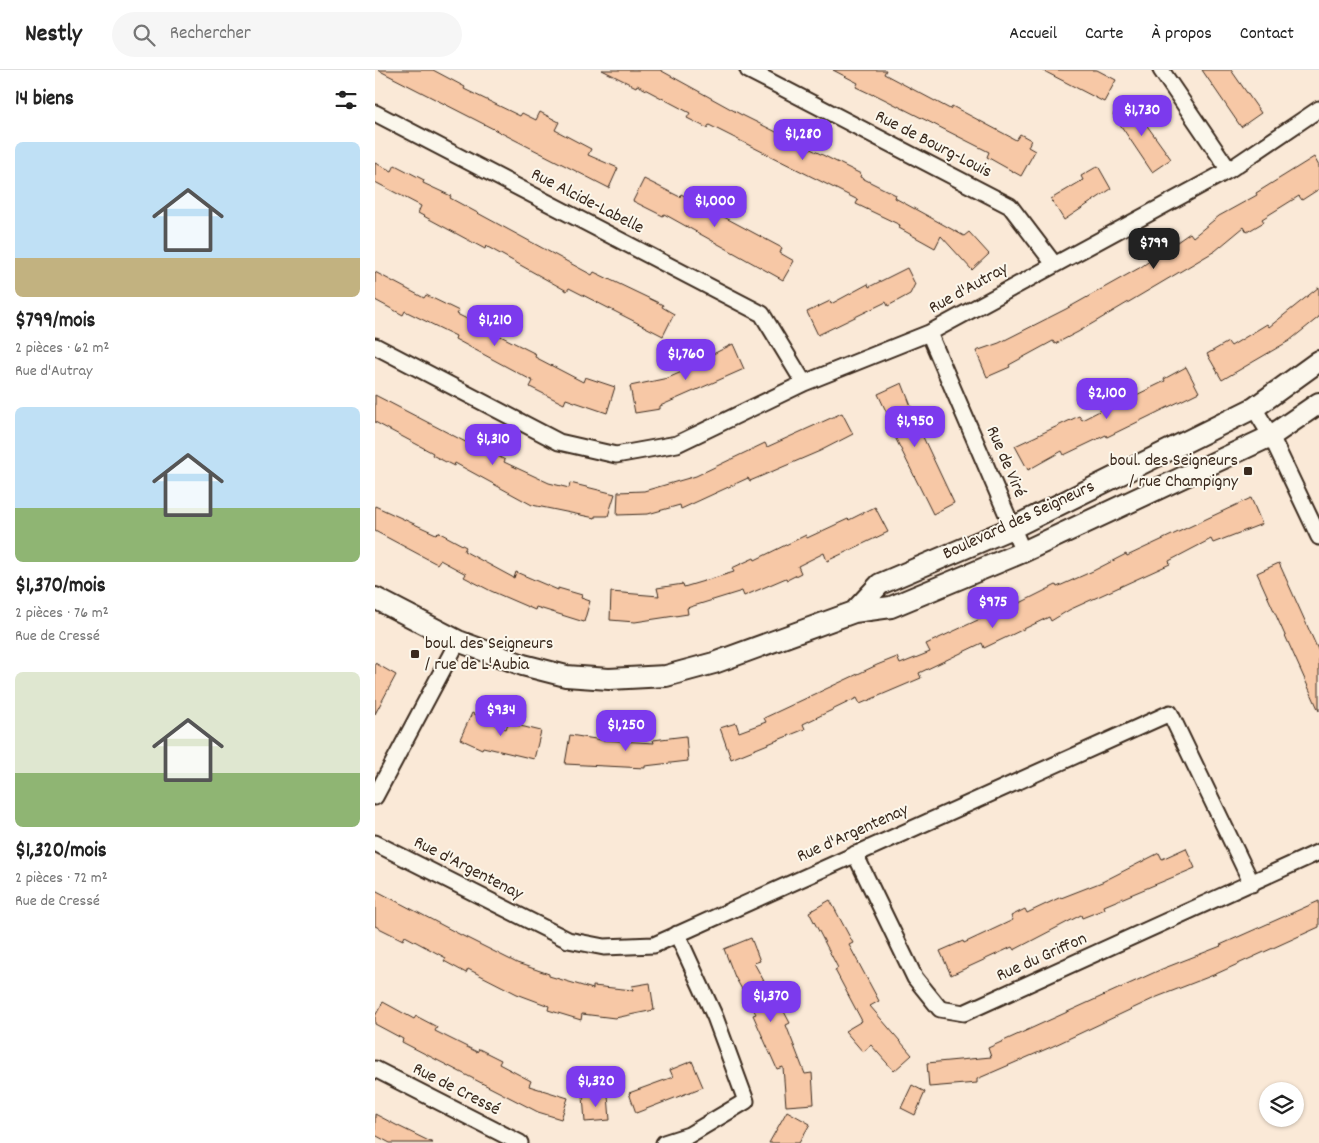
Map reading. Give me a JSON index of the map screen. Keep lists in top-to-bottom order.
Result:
{
  "streets": {
    "street": [
      "Rue de Bourg-Louis",
      "Rue Alcide-Labelle",
      "Rue d'Autray",
      "Rue de Viré",
      "Boulevard des Seigneurs",
      "Rue d'Argentenay",
      "Rue du Griffon",
      "Rue de Cressé"
    ]
  },
  "crossings": [
    ["Rue de Bourg-Louis", "Rue d'Autray"],
    ["Rue Alcide-Labelle", "Rue d'Autray"],
    ["Rue d'Autray", "Rue de Viré"],
    ["Rue de Viré", "Boulevard des Seigneurs"],
    ["Rue d'Argentenay", "Rue du Griffon"]
  ],
  "places": {
    "transit": ["boul. des Seigneurs / rue Champigny", "boul. des Seigneurs / rue de L'Aubia"]
  },
  "page": {
    "header": "Nestly",
    "search": "Rechercher",
    "nav": [
      "Accueil",
      "Carte",
      "À propos",
      "Contact"
    ],
    "heading": "14 biens",
    "price": [
      "$1,730",
      "$1,280",
      "$1,000",
      "$799",
      "$1,210",
      "$1,760",
      "$2,100",
      "$1,950",
      "$1,310",
      "$975",
      "$934",
      "$1,250",
      "$1,370",
      "$1,320"
    ],
    "list": [
      {
        "name": "$799/mois",
        "note": "2 pièces · 62 m² · Rue d'Autray"
      },
      {
        "name": "$1,370/mois",
        "note": "2 pièces · 76 m² · Rue de Cressé"
      },
      {
        "name": "$1,320/mois",
        "note": "2 pièces · 72 m² · Rue de Cressé"
      }
    ]
  }
}
